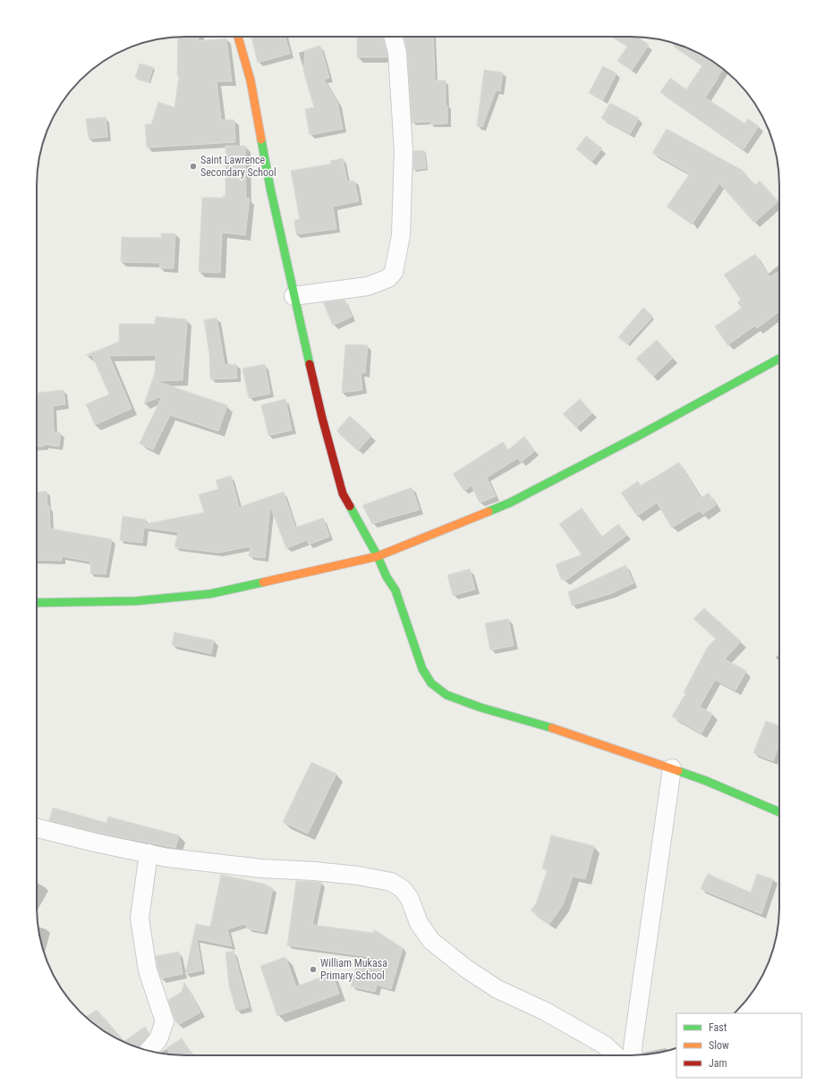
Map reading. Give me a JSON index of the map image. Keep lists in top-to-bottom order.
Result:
{
  "places": ["Saint Lawrence Secondary School", "William Mukasa Primary School"],
  "legend": ["Fast", "Slow", "Jam"]
}
